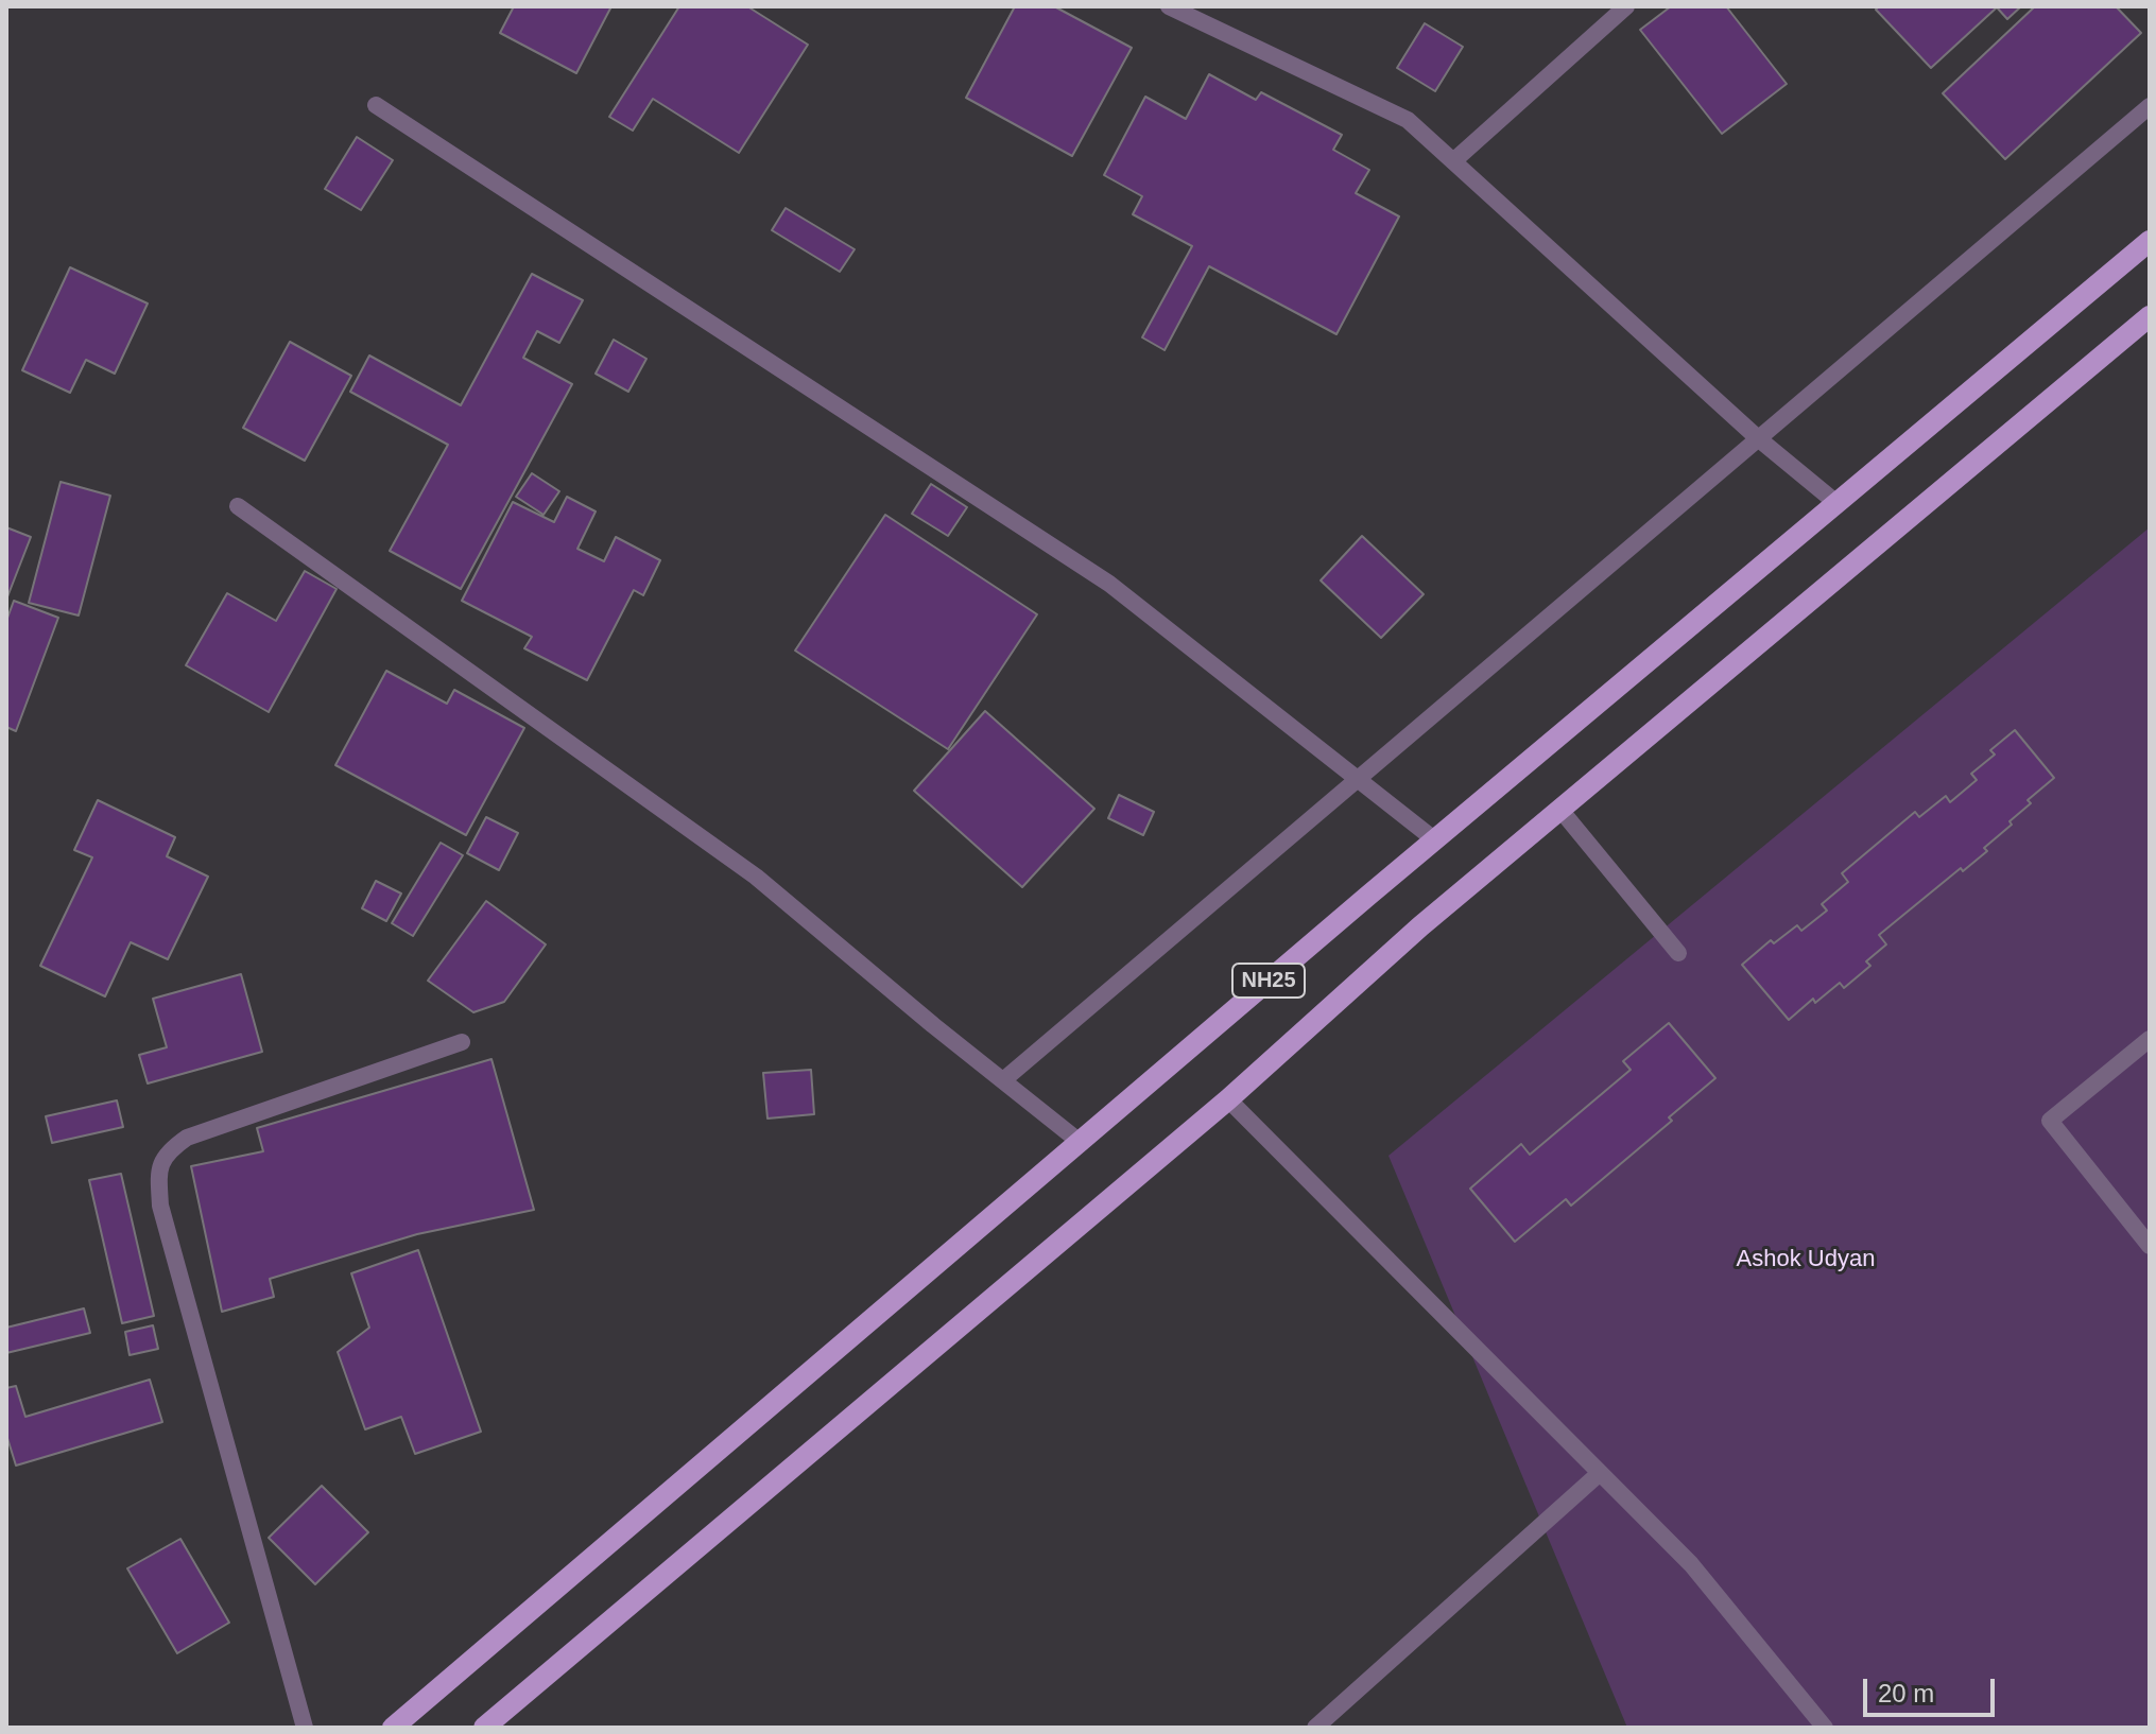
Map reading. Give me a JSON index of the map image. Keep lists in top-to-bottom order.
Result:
{
  "streets": {
    "main road": ["NH25"]
  },
  "parks": ["Ashok Udyan"],
  "scale_bar": "20 m"
}
